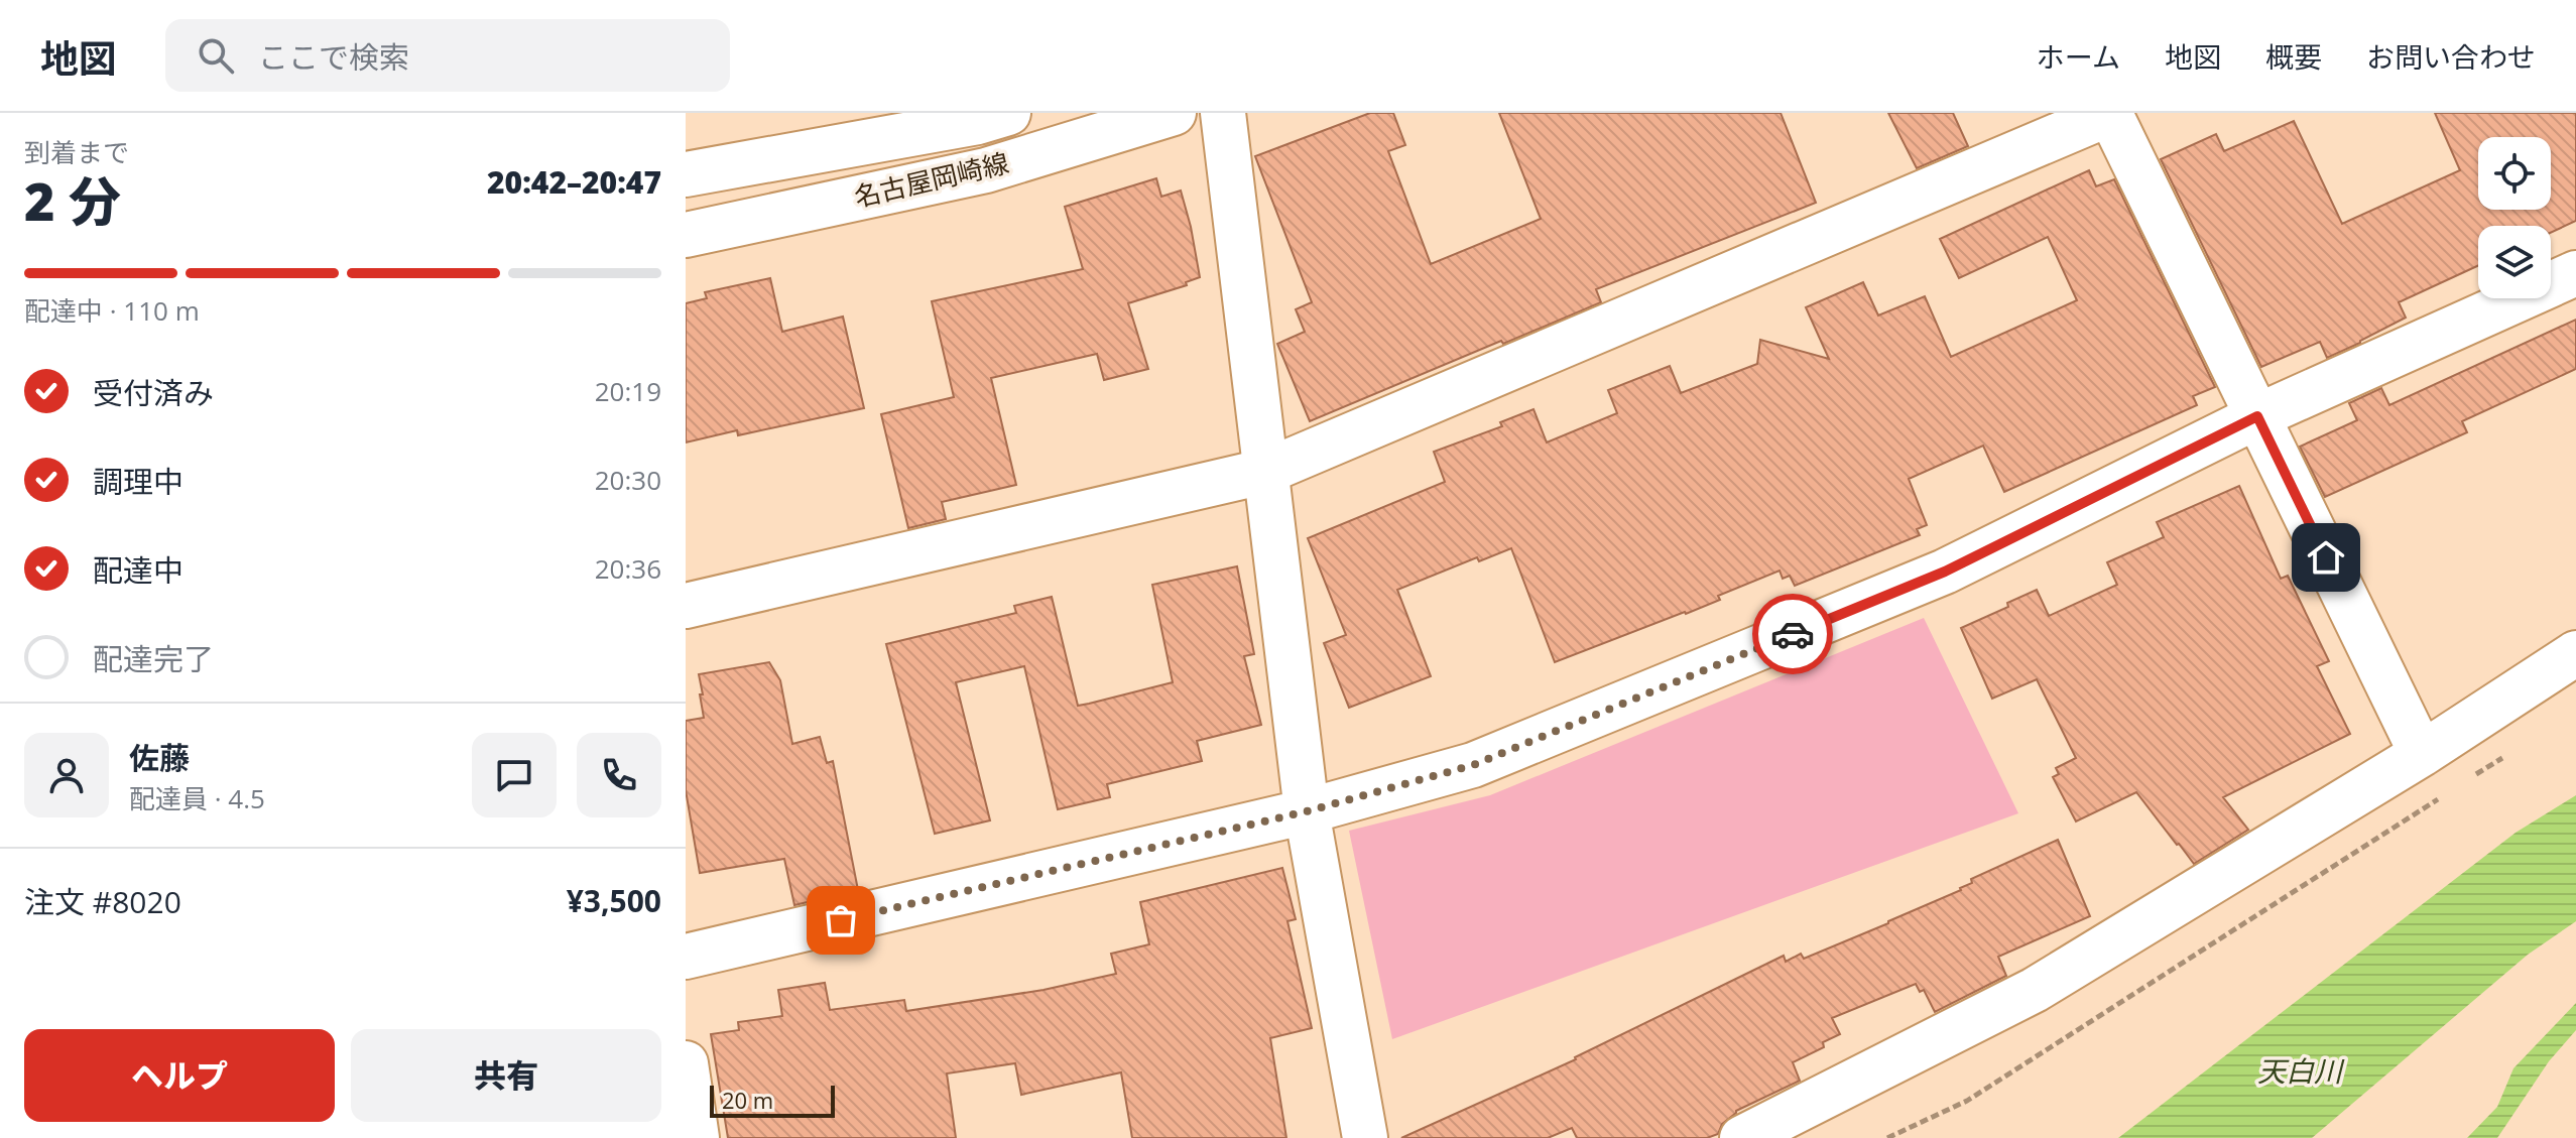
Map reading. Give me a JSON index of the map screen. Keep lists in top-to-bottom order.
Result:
{
  "streets": {
    "street": ["名古屋岡崎線"]
  },
  "water": ["天白川"],
  "scale_bar": "20 m",
  "page": {
    "header": "地図",
    "search": "ここで検索",
    "nav": [
      "ホーム",
      "地図",
      "概要",
      "お問い合わせ"
    ],
    "heading": ["2 分", "到着まで", "20:42–20:47"],
    "panel": [
      "佐藤",
      "配達員 · 4.5",
      "注文 #8020",
      "¥3,500"
    ],
    "bar": "配達中 · 110 m",
    "list": [
      ["受付済み", "20:19"],
      ["調理中", "20:30"],
      ["配達中", "20:36"],
      "配達完了"
    ],
    "buttons": ["ヘルプ", "共有"],
    "scale": "20 m"
  }
}
